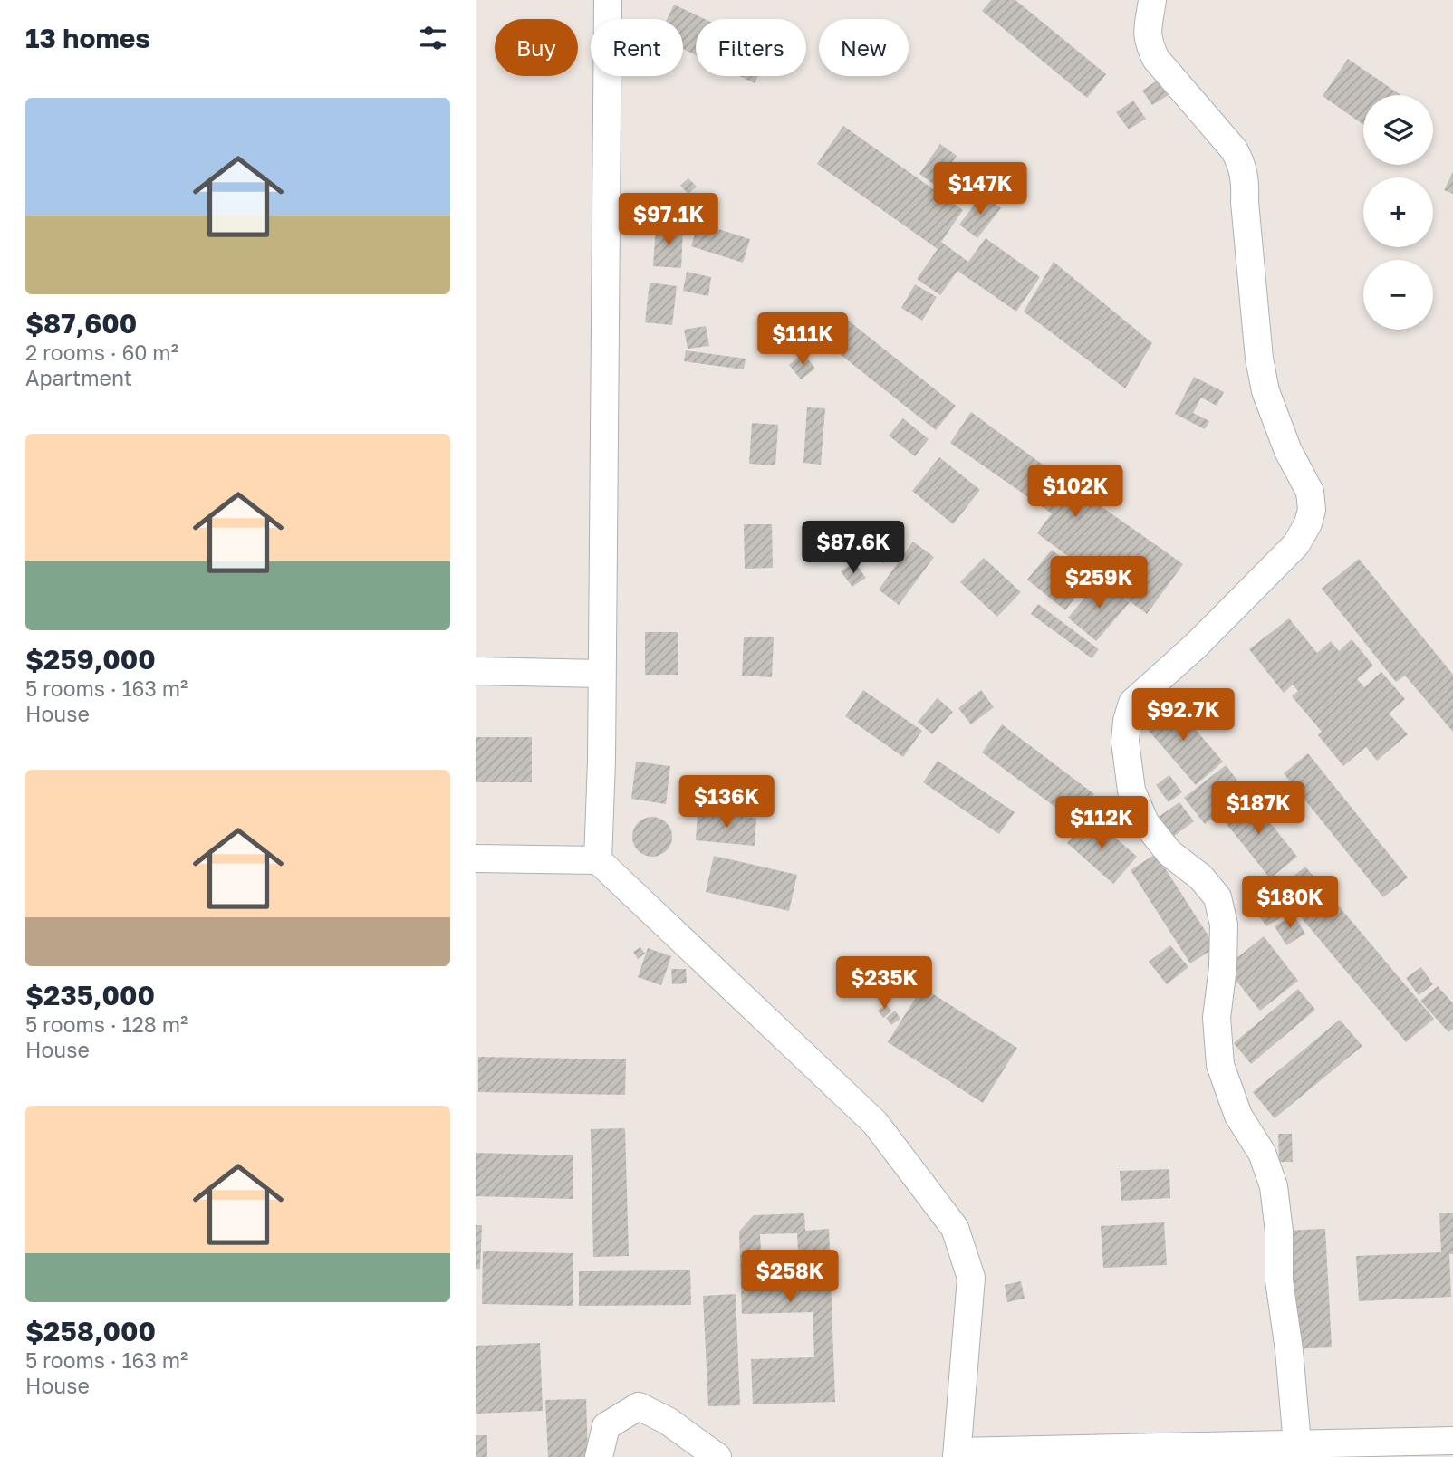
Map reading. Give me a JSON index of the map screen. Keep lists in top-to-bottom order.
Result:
{
  "page": {
    "heading": "13 homes",
    "chip": [
      "Buy",
      "Rent",
      "Filters",
      "New"
    ],
    "list": [
      {
        "name": "$87,600",
        "note": "2 rooms · 60 m² · Apartment"
      },
      {
        "name": "$259,000",
        "note": "5 rooms · 163 m² · House"
      },
      {
        "name": "$235,000",
        "note": "5 rooms · 128 m² · House"
      },
      {
        "name": "$258,000",
        "note": "5 rooms · 163 m² · House"
      }
    ],
    "map_buttons": ["+", "−"],
    "price": [
      "$147K",
      "$97.1K",
      "$111K",
      "$102K",
      "$87.6K",
      "$259K",
      "$92.7K",
      "$136K",
      "$187K",
      "$112K",
      "$180K",
      "$235K",
      "$258K"
    ]
  }
}
